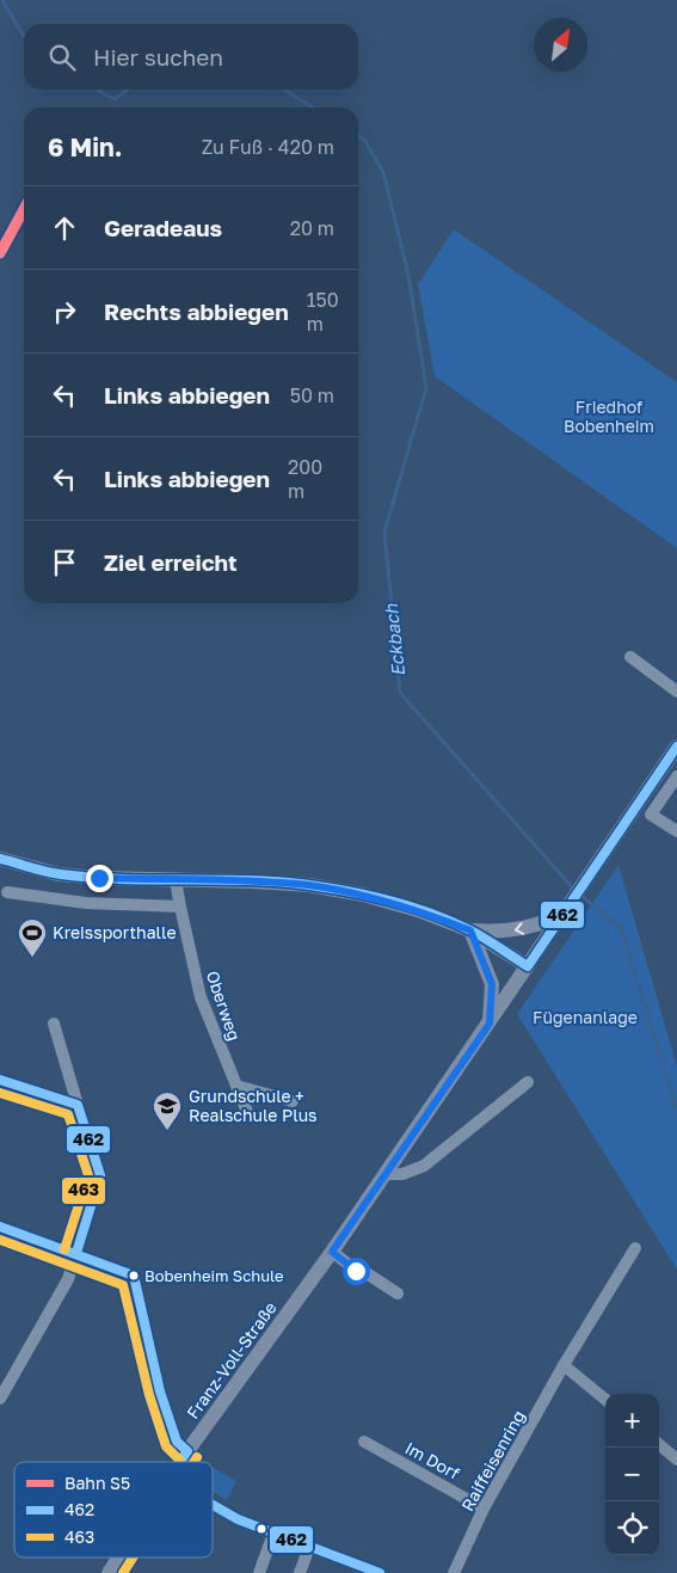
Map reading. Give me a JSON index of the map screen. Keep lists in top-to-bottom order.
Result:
{
  "streets": {
    "main road": ["Franz-Voll-Straße"],
    "street": ["Oberweg", "Im Dorf", "Raiffeisenring"]
  },
  "crossings": [
    ["Im Dorf", "Raiffeisenring"]
  ],
  "water": ["Eckbach"],
  "parks": ["Friedhof Bobenheim", "Fügenanlage"],
  "places": {
    "sports": ["Kreissporthalle"],
    "school or university": ["Grundschule + Realschule Plus"],
    "other": ["Bobenheim Schule"]
  },
  "lines": ["rail line S5", "transit line 462", "transit line 463"],
  "legend": ["Bahn S5", "462", "463"],
  "north": "top right",
  "page": {
    "search": "Hier suchen",
    "heading": ["6 Min.", "Zu Fuß · 420 m"],
    "list": [
      ["Geradeaus", "20 m"],
      ["Rechts abbiegen", "150 m"],
      ["Links abbiegen", "50 m"],
      ["Links abbiegen", "200 m"],
      "Ziel erreicht"
    ],
    "map_buttons": ["+", "−"]
  }
}
